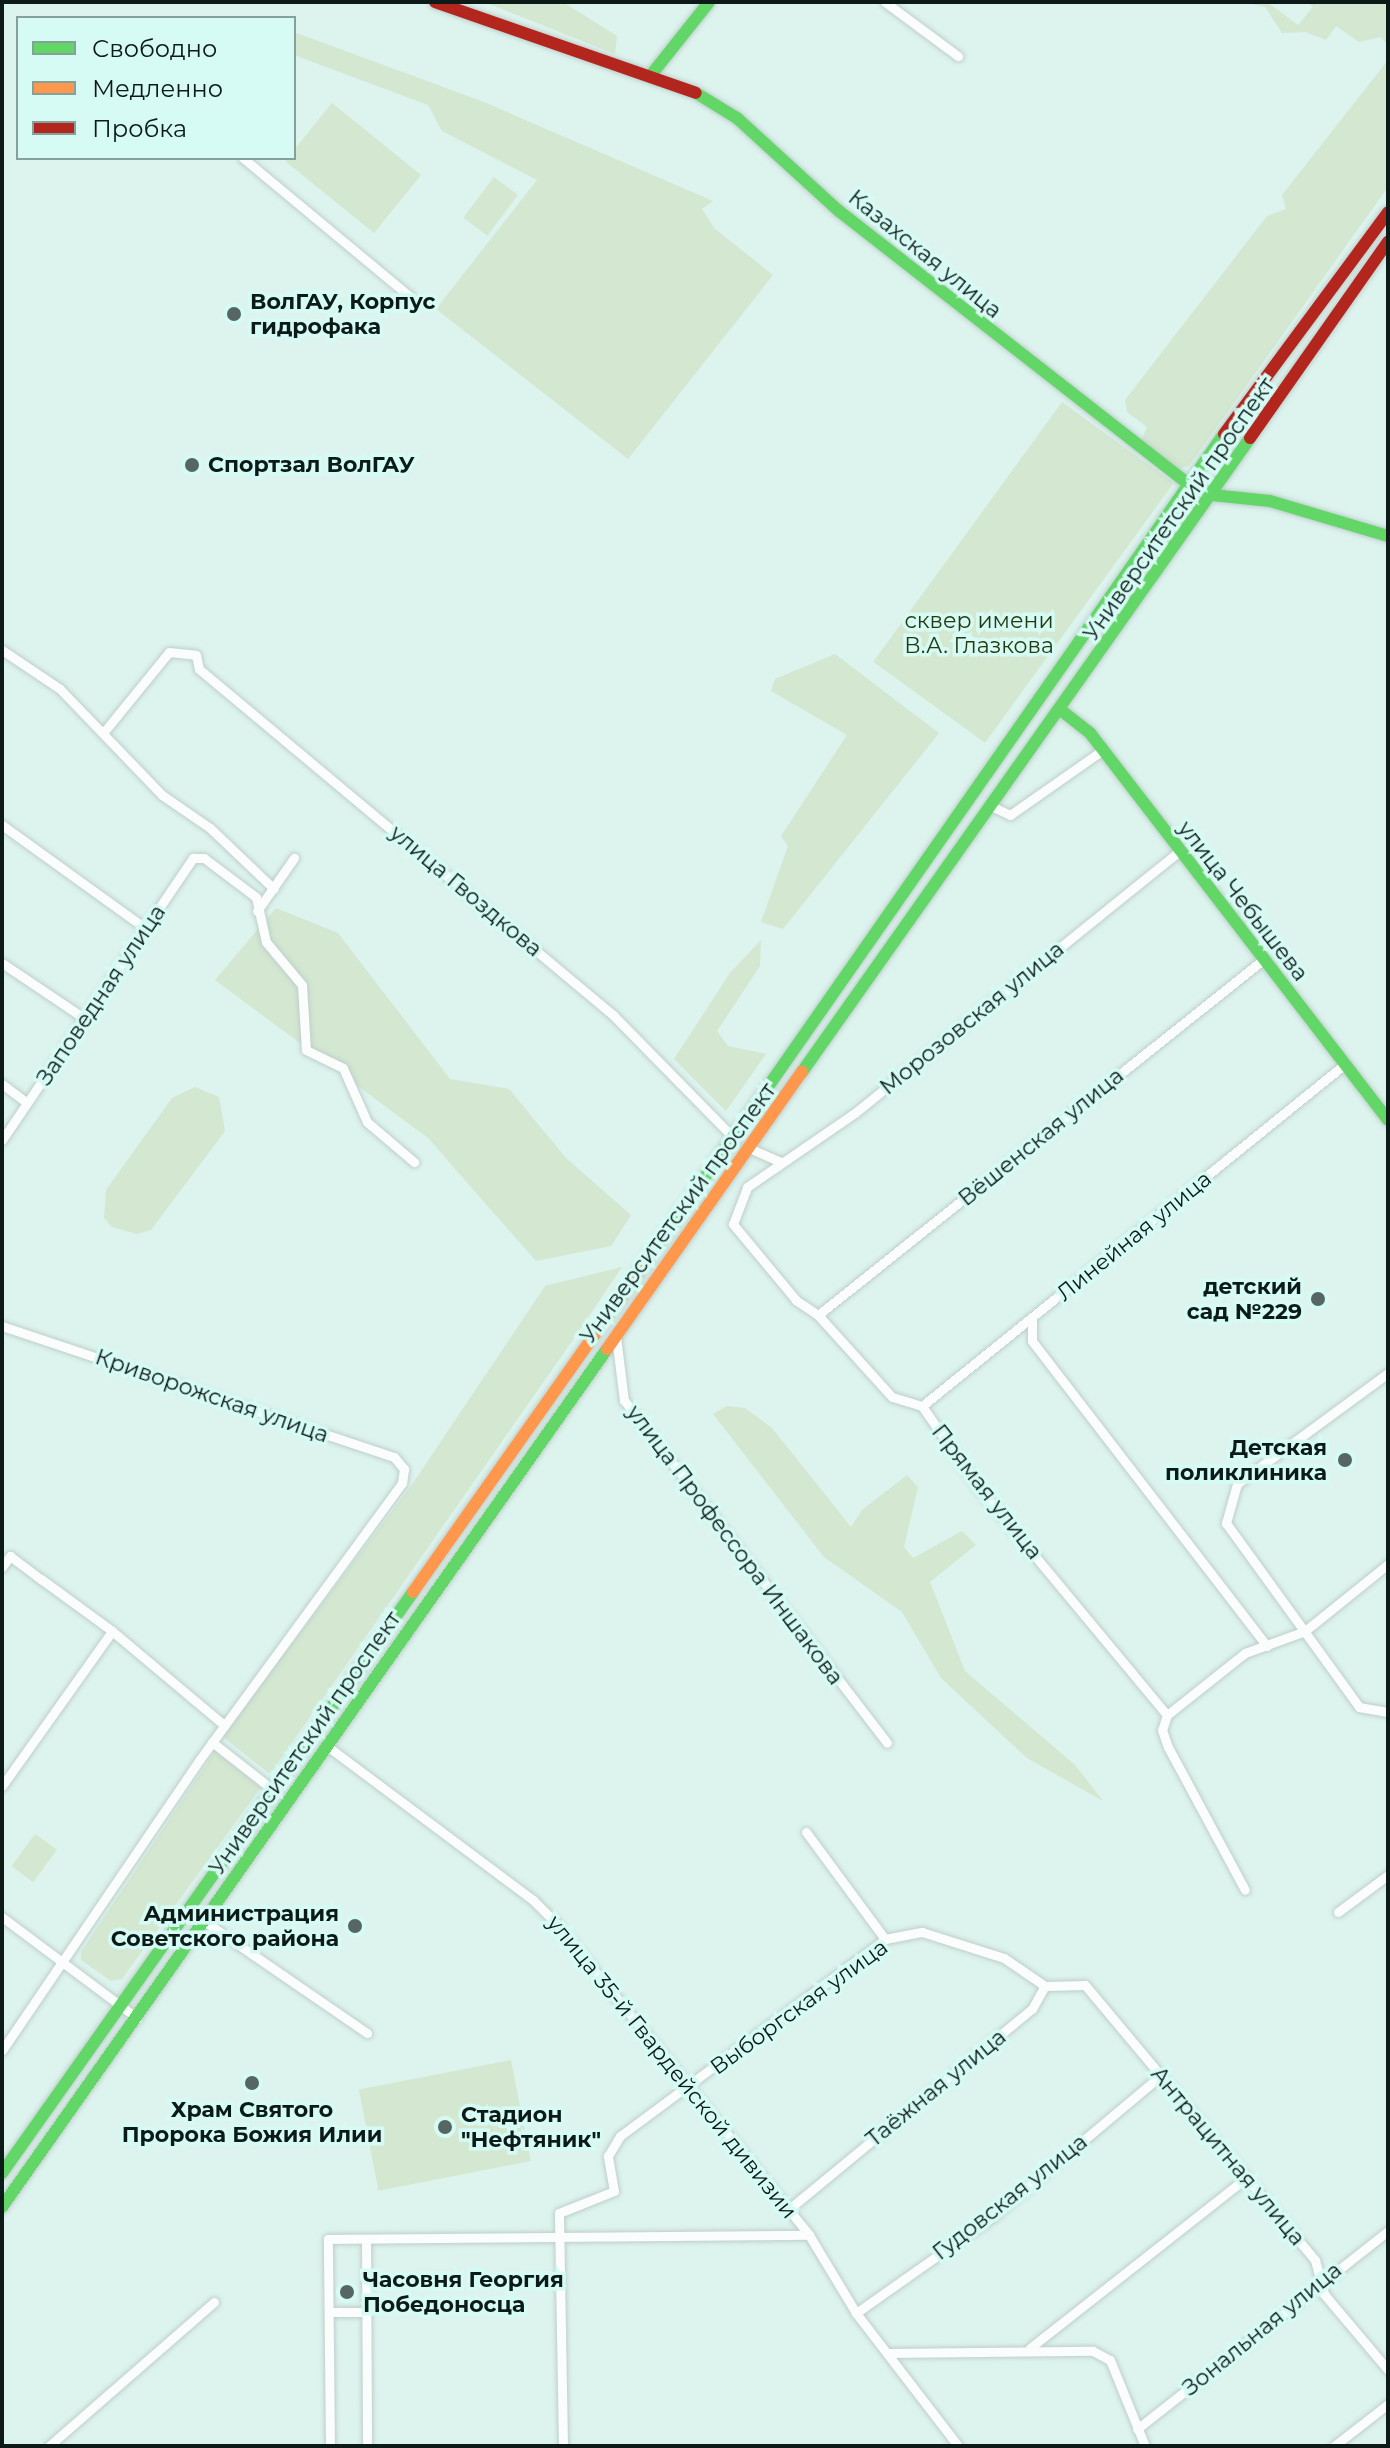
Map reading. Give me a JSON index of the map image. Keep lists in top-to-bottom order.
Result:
{
  "streets": {
    "main road": ["Казахская улица", "Университетский проспект", "улица Чебышева"],
    "street": [
      "улица Гвоздкова",
      "Заповедная улица",
      "Морозовская улица",
      "Вёшенская улица",
      "Линейная улица",
      "Криворожская улица",
      "Прямая улица",
      "улица Профессора Иншакова",
      "Выборгская улица",
      "улица 35-й Гвардейской дивизии",
      "Таёжная улица",
      "Антрацитная улица",
      "Гудовская улица",
      "Зональная улица"
    ]
  },
  "crossings": [
    ["Казахская улица", "Университетский проспект"],
    ["Университетский проспект", "улица Гвоздкова"],
    ["Университетский проспект", "улица Чебышева"],
    ["Университетский проспект", "улица Профессора Иншакова"],
    ["Университетский проспект", "улица 35-й Гвардейской дивизии"],
    ["улица Гвоздкова", "Морозовская улица"],
    ["улица Чебышева", "Морозовская улица"],
    ["улица Чебышева", "Вёшенская улица"],
    ["улица Чебышева", "Линейная улица"],
    ["Морозовская улица", "Прямая улица"],
    ["Вёшенская улица", "Прямая улица"],
    ["Линейная улица", "Прямая улица"],
    ["Выборгская улица", "улица 35-й Гвардейской дивизии"],
    ["Выборгская улица", "Таёжная улица"],
    ["Выборгская улица", "Антрацитная улица"],
    ["улица 35-й Гвардейской дивизии", "Таёжная улица"],
    ["улица 35-й Гвардейской дивизии", "Гудовская улица"],
    ["Таёжная улица", "Антрацитная улица"],
    ["Антрацитная улица", "Гудовская улица"],
    ["Антрацитная улица", "Зональная улица"]
  ],
  "parks": ["сквер имени В.А. Глазкова"],
  "places": [
    "ВолГАУ, Корпус гидрофака",
    "Спортзал ВолГАУ",
    "детский сад №229",
    "Детская поликлиника",
    "Администрация Советского района",
    "Храм Святого Пророка Божия Илии",
    "Стадион \"Нефтяник\"",
    "Часовня Георгия Победоносца"
  ],
  "legend": ["Свободно", "Медленно", "Пробка"]
}
